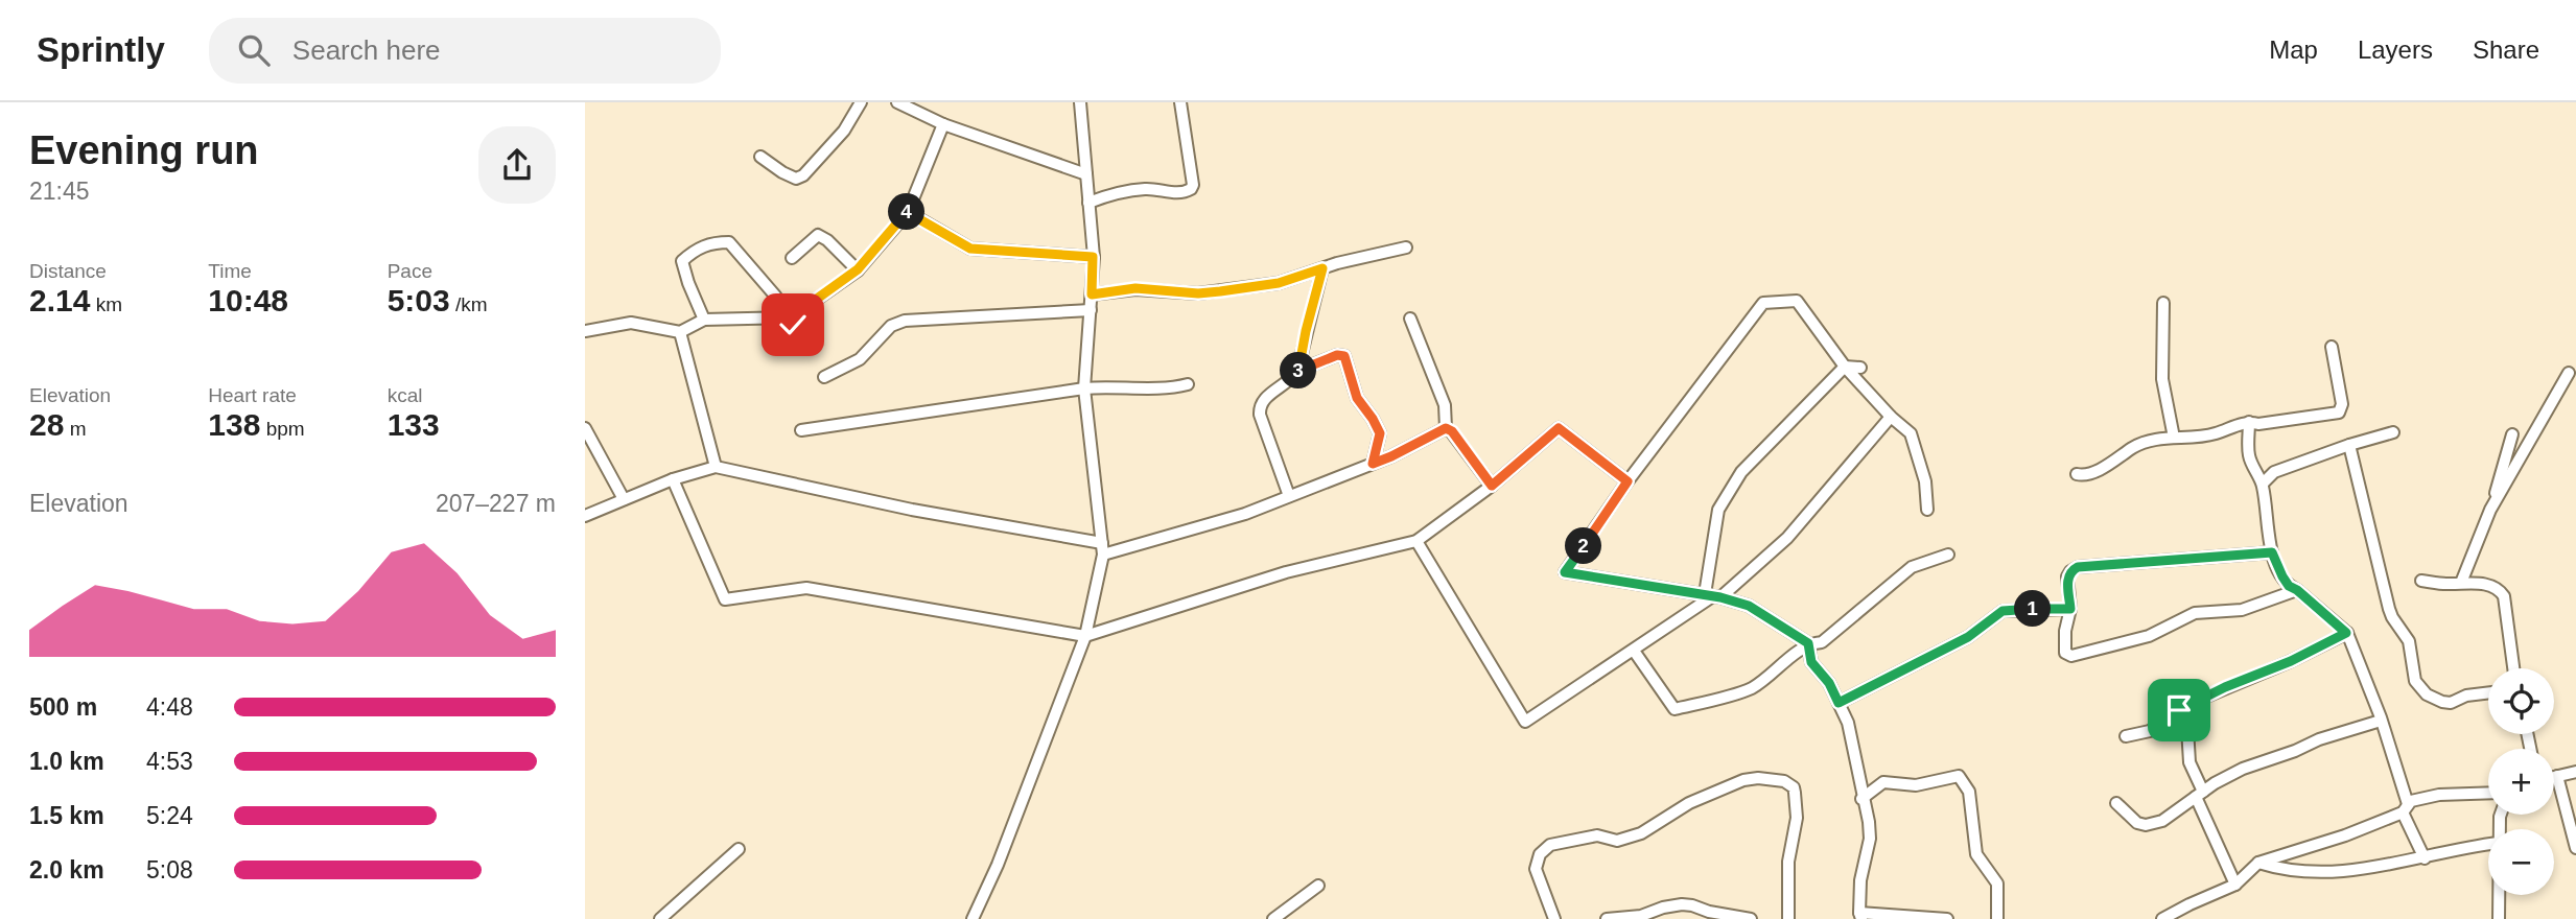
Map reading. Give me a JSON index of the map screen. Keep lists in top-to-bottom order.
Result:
{
  "page": {
    "header": "Sprintly",
    "search": "Search here",
    "nav": ["Map", "Layers", "Share"],
    "heading": ["Evening run", "21:45"],
    "pins": [
      "4",
      "3",
      "2",
      "1"
    ],
    "stats": [
      ["Distance", "2.14 km"],
      ["Time", "10:48"],
      ["Pace", "5:03 /km"],
      ["Elevation", "28 m"],
      ["Heart rate", "138 bpm"],
      ["kcal", "133"]
    ],
    "chart": ["Elevation", "207–227 m"],
    "map_buttons": ["+", "−"],
    "list": [
      {
        "name": "500 m",
        "note": "4:48"
      },
      {
        "name": "1.0 km",
        "note": "4:53"
      },
      {
        "name": "1.5 km",
        "note": "5:24"
      },
      {
        "name": "2.0 km",
        "note": "5:08"
      }
    ]
  }
}
